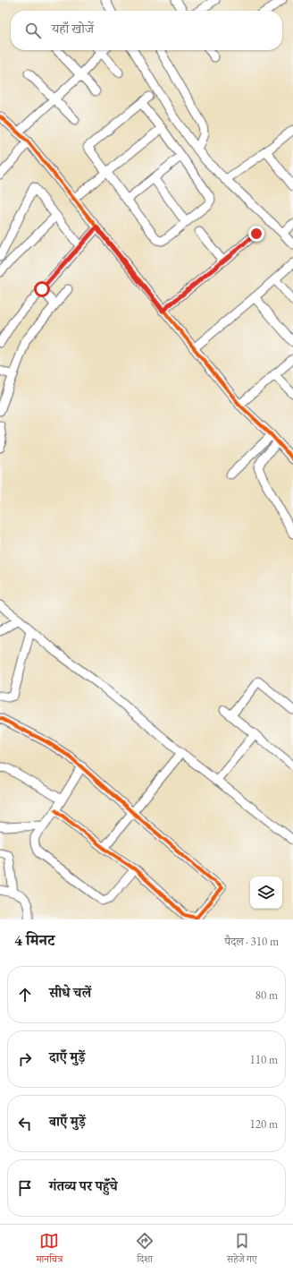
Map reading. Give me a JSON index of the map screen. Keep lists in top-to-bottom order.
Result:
{
  "page": {
    "search": "यहाँ खोजें",
    "heading": ["4 मिनट", "पैदल · 310 m"],
    "list": [
      ["सीधे चलें", "80 m"],
      ["दाएँ मुड़ें", "110 m"],
      ["बाएँ मुड़ें", "120 m"],
      "गंतव्य पर पहुँचे"
    ],
    "nav": ["मानचित्र", "दिशा", "सहेजे गए"]
  }
}
